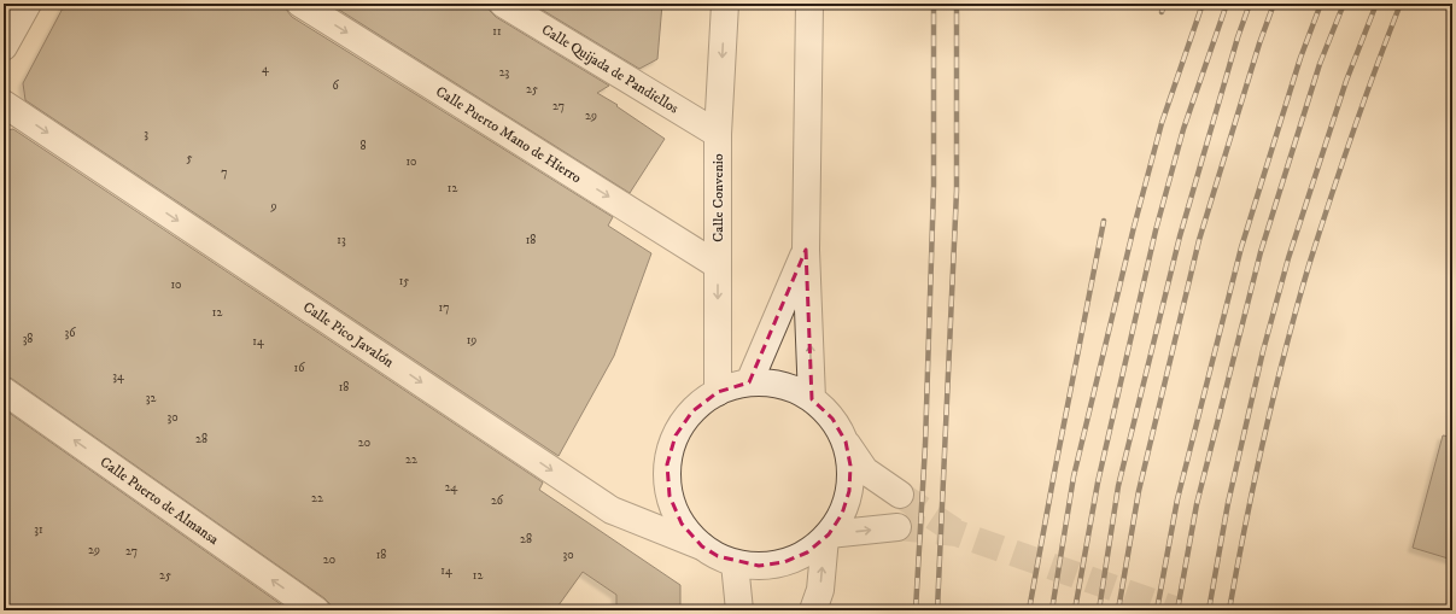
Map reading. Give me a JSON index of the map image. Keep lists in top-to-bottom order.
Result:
{
  "streets": {
    "street": [
      "Calle Quijada de Pandiellos",
      "Calle Puerto Mano de Hierro",
      "Calle Convenio",
      "Calle Pico Javalón",
      "Calle Puerto de Almansa"
    ]
  },
  "crossings": [
    ["Calle Quijada de Pandiellos", "Calle Convenio"],
    ["Calle Puerto Mano de Hierro", "Calle Convenio"]
  ],
  "one_way": ["Calle Puerto Mano de Hierro", "Calle Pico Javalón", "Calle Puerto de Almansa"],
  "house_numbers": [
    "11",
    "4",
    "23",
    "6",
    "25",
    "27",
    "29",
    "3",
    "8",
    "5",
    "10",
    "7",
    "12",
    "9",
    "13",
    "18",
    "15",
    "10",
    "17",
    "12",
    "36",
    "38",
    "19",
    "14",
    "16",
    "34",
    "18",
    "32",
    "30",
    "28",
    "20",
    "22",
    "24",
    "22",
    "26",
    "31",
    "28",
    "29",
    "27",
    "18",
    "30",
    "20",
    "14",
    "25",
    "12"
  ]
}
